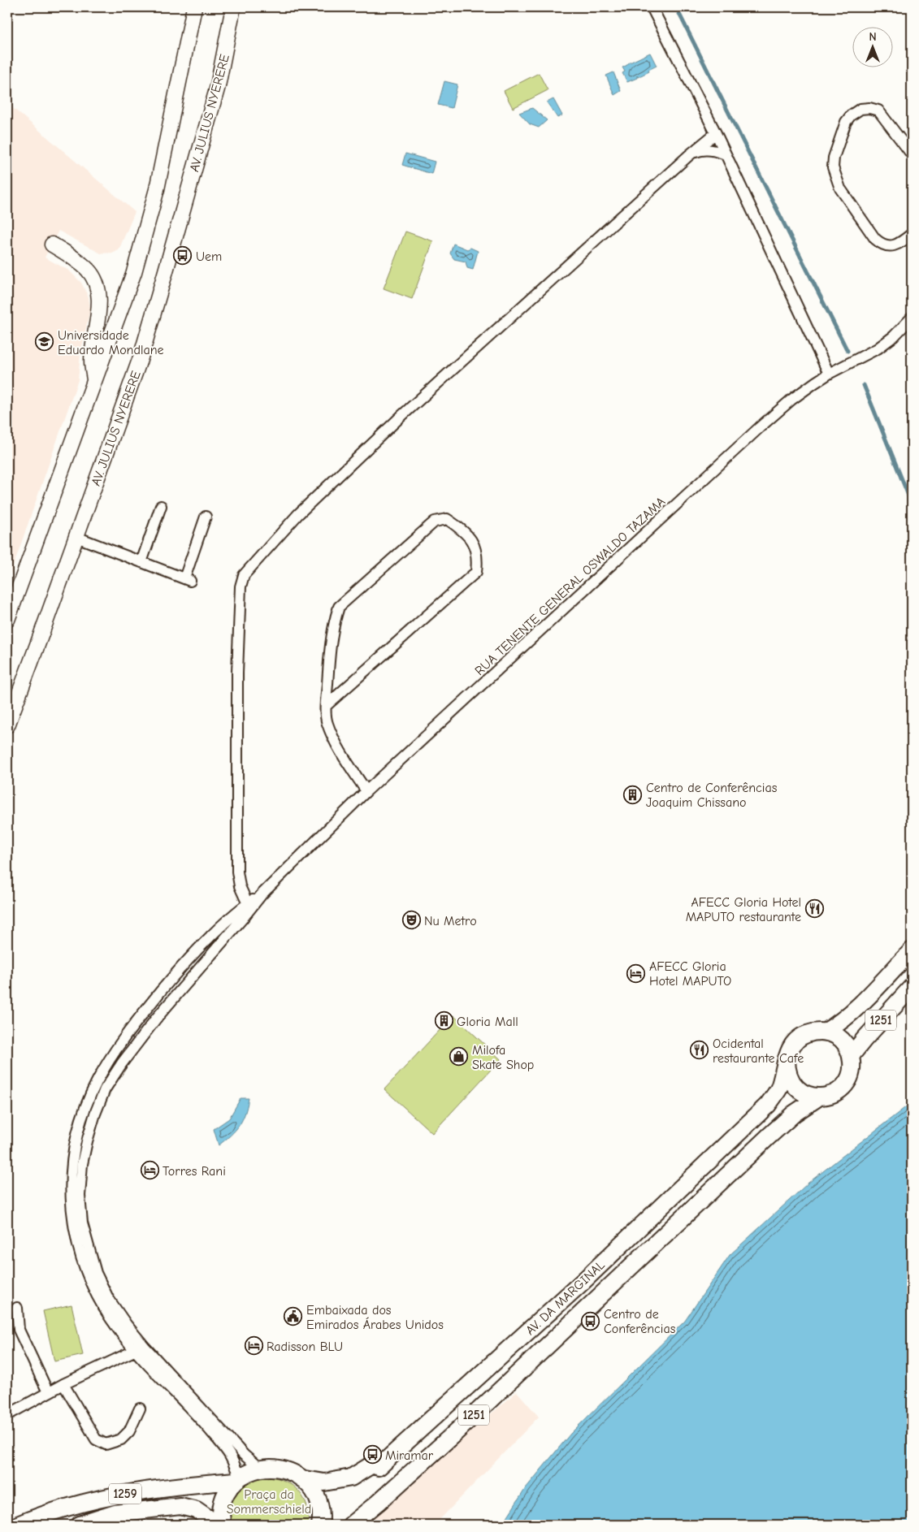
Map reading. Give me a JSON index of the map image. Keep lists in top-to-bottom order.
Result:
{
  "streets": {
    "main road": [
      "AV. JULIUS NYERERE",
      "1251",
      "AV. DA MARGINAL",
      "1259"
    ],
    "street": ["RUA TENENTE GENERAL OSWALDO TAZAMA"]
  },
  "crossings": [
    ["RUA TENENTE GENERAL OSWALDO TAZAMA", "AV. DA MARGINAL"],
    ["RUA TENENTE GENERAL OSWALDO TAZAMA", "1259"],
    ["1251", "AV. DA MARGINAL"],
    ["AV. DA MARGINAL", "1259"]
  ],
  "parks": ["Praça da Sommerschield"],
  "places": {
    "bus stop": ["Uem", "Centro de Conferências", "Miramar"],
    "school or university": ["Universidade Eduardo Mondlane"],
    "building": ["Centro de Conferências Joaquim Chissano", "Gloria Mall"],
    "restaurant": ["AFECC Gloria Hotel MAPUTO restaurante", "Ocidental restaurante Cafe"],
    "theatre": ["Nu Metro"],
    "hotel": ["AFECC Gloria Hotel MAPUTO", "Torres Rani", "Radisson BLU"],
    "shop": ["Milofa Skate Shop"],
    "public building": ["Embaixada dos Emirados Árabes Unidos"]
  },
  "north": "top"
}
